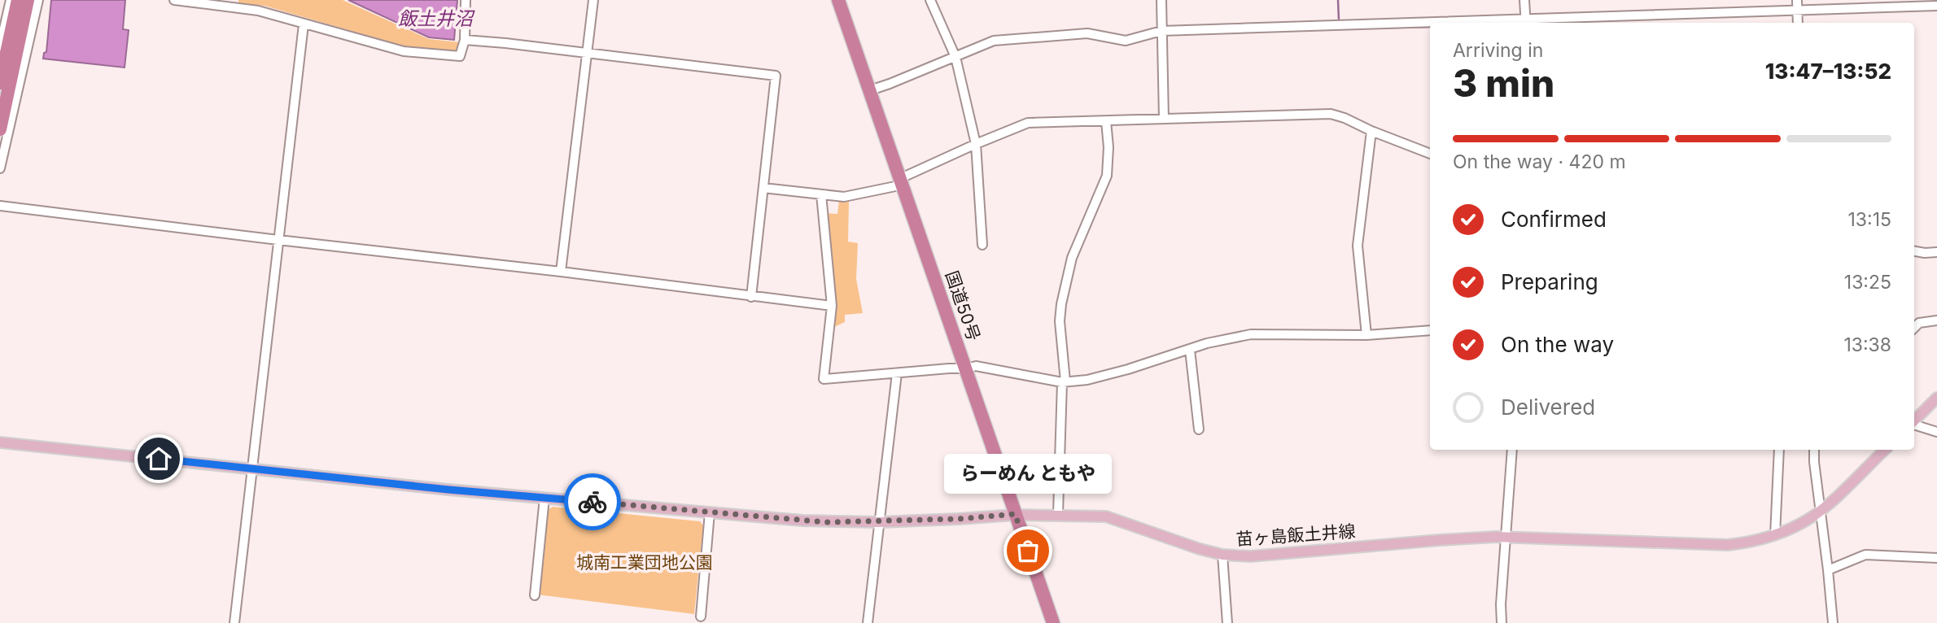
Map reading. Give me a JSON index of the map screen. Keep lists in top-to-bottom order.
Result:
{
  "streets": {
    "highway": ["国道50号"],
    "main road": ["苗ヶ島飯土井線"]
  },
  "crossings": [
    ["国道50号", "苗ヶ島飯土井線"]
  ],
  "water": ["飯土井沼"],
  "parks": ["城南工業団地公園"],
  "places": ["らーめん ともや"],
  "page": {
    "heading": ["3 min", "Arriving in", "13:47–13:52"],
    "bar": "On the way · 420 m",
    "list": [
      ["Confirmed", "13:15"],
      ["Preparing", "13:25"],
      ["On the way", "13:38"],
      "Delivered"
    ],
    "bubble": "らーめん ともや"
  }
}
